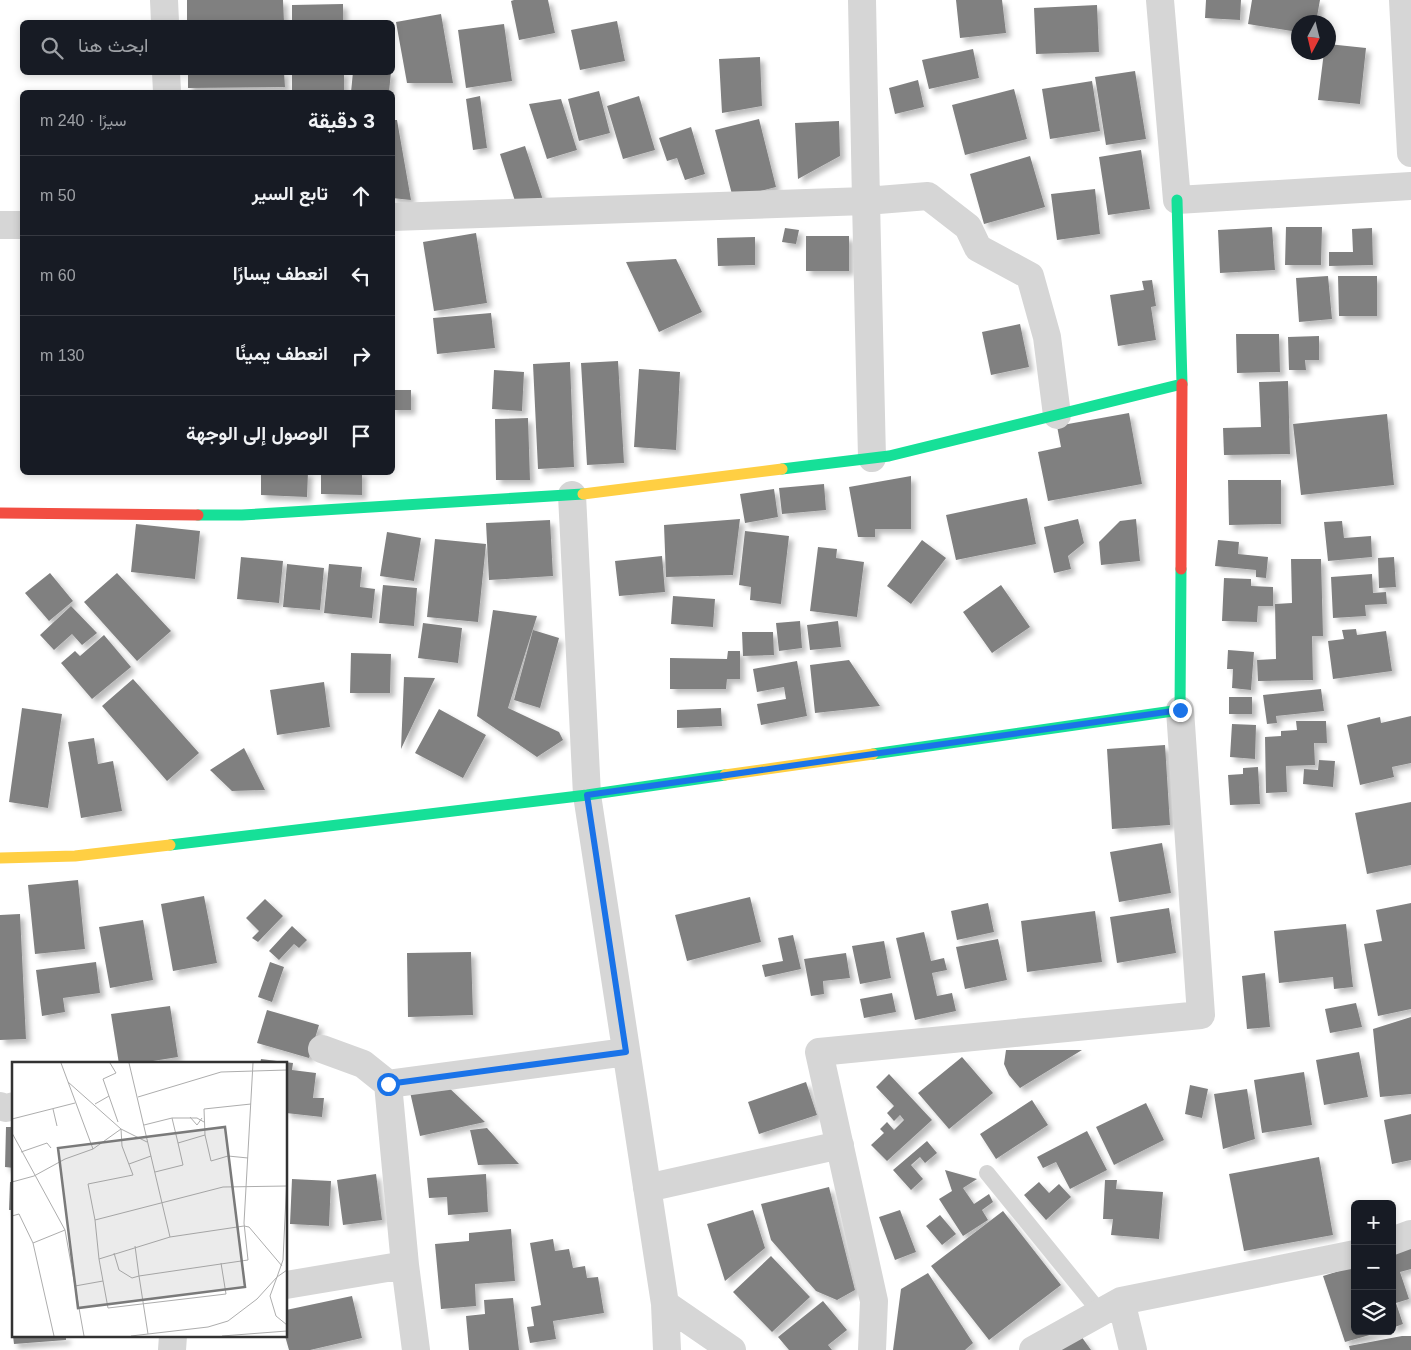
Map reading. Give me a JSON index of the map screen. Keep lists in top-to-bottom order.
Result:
{
  "north": "bottom",
  "page": {
    "search": "ابحث هنا",
    "heading": ["3 دقيقة", "سيرًا · 240 m"],
    "list": [
      ["تابع السير", "50 m"],
      ["انعطف يسارًا", "60 m"],
      ["انعطف يمينًا", "130 m"],
      "الوصول إلى الوجهة"
    ],
    "map_buttons": ["+", "−"]
  }
}
